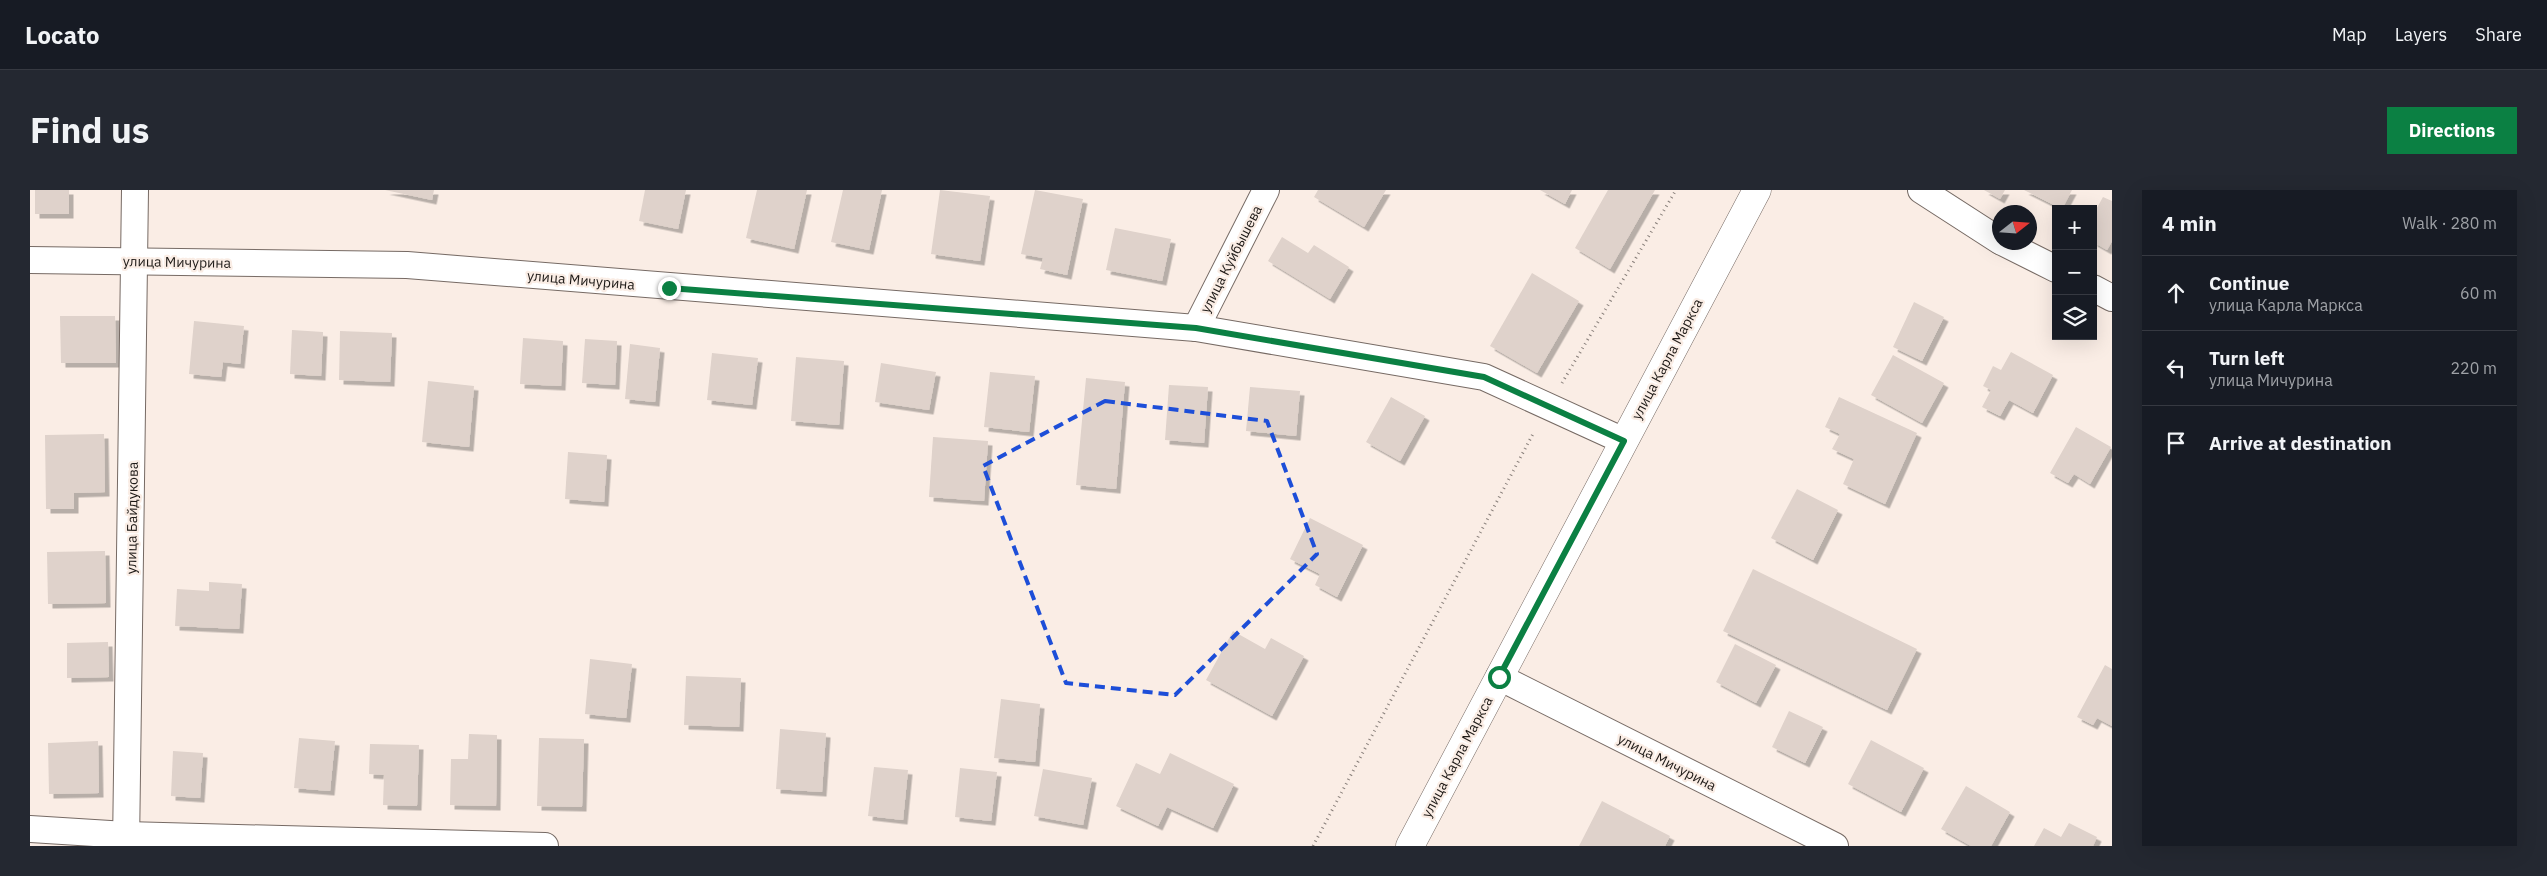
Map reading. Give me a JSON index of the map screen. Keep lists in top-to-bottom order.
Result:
{
  "streets": {
    "main road": ["улица Карла Маркса"],
    "street": ["улица Куйбышева", "улица Мичурина", "улица Байдукова"]
  },
  "crossings": [
    ["улица Куйбышева", "улица Мичурина"],
    ["улица Мичурина", "улица Карла Маркса"],
    ["улица Мичурина", "улица Байдукова"]
  ],
  "north": "right",
  "page": {
    "header": "Locato",
    "nav": ["Map", "Layers", "Share"],
    "title": "Find us",
    "buttons": "Directions",
    "heading": ["4 min", "Walk · 280 m"],
    "map_buttons": ["+", "−"],
    "list": [
      ["Continue", "улица Карла Маркса", "60 m"],
      ["Turn left", "улица Мичурина", "220 m"],
      "Arrive at destination"
    ]
  }
}
